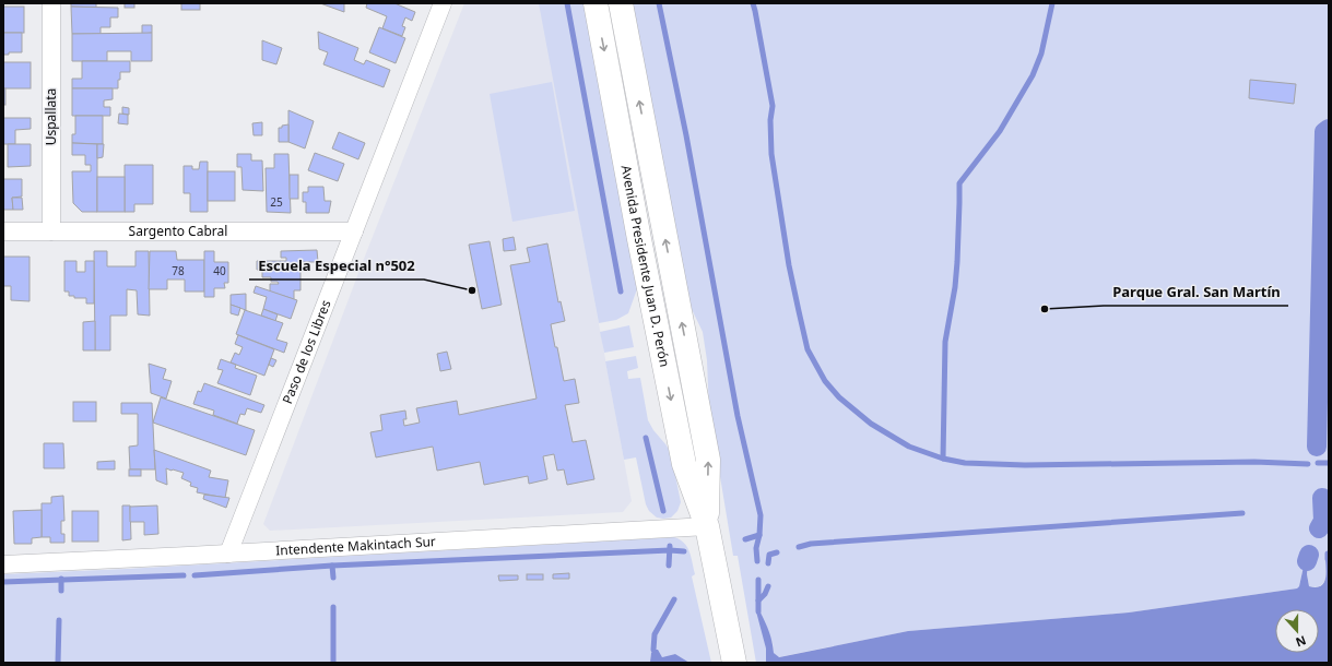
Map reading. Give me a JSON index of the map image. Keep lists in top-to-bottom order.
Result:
{
  "streets": {
    "main road": ["Avenida Presidente Juan D. Perón"],
    "street": [
      "Uspallata",
      "Sargento Cabral",
      "Paso de los Libres",
      "Intendente Makintach Sur"
    ]
  },
  "crossings": [
    ["Uspallata", "Sargento Cabral"],
    ["Sargento Cabral", "Paso de los Libres"],
    ["Avenida Presidente Juan D. Perón", "Intendente Makintach Sur"],
    ["Paso de los Libres", "Intendente Makintach Sur"]
  ],
  "places": ["Escuela Especial n°502", "Parque Gral. San Martín"],
  "house_numbers": ["25", "78", "40"],
  "north": "bottom"
}
